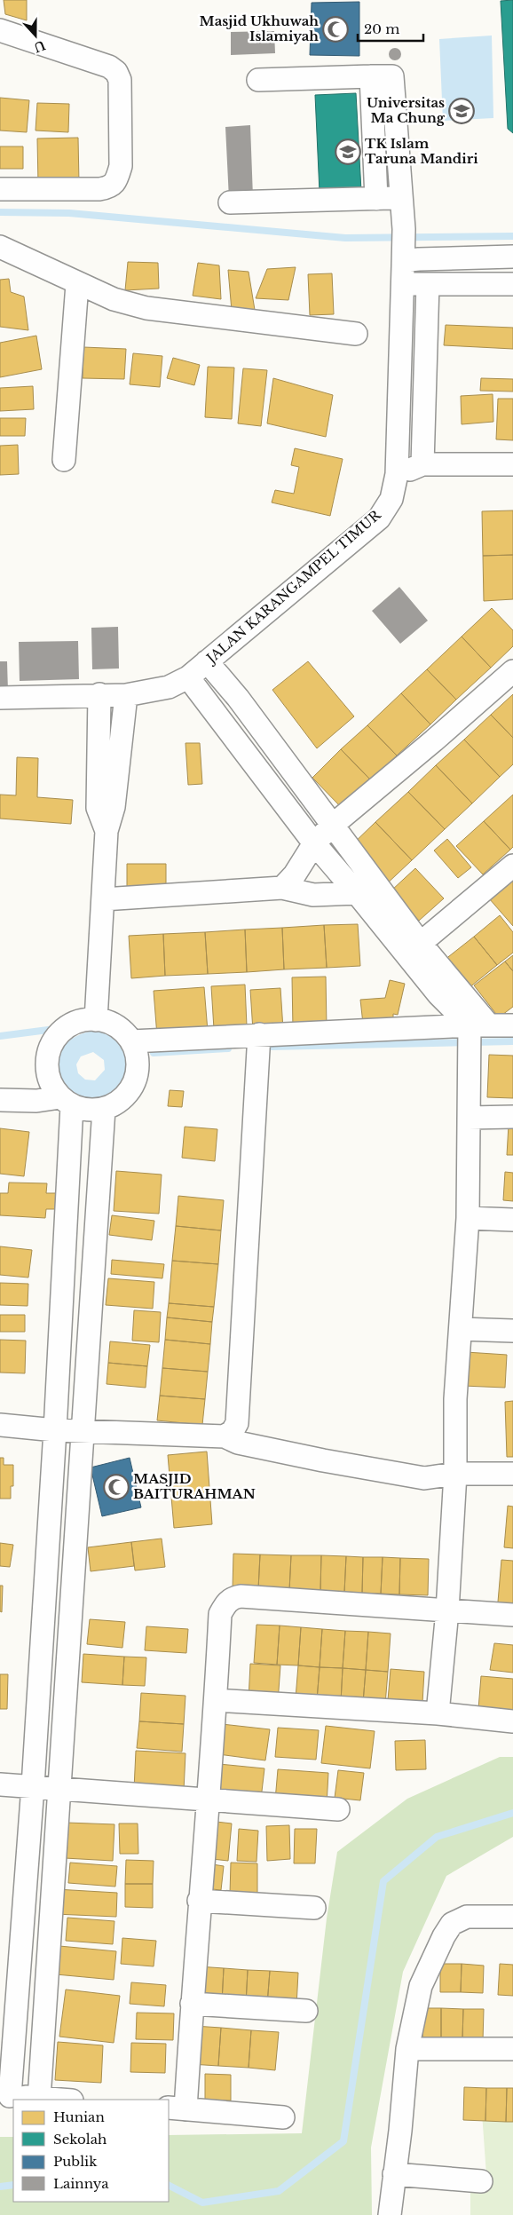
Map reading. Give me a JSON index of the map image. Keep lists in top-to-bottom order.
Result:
{
  "streets": {
    "street": ["JALAN KARANGAMPEL TIMUR"]
  },
  "places": {
    "mosque": ["Masjid Ukhuwah Islamiyah", "MASJID BAITURAHMAN"],
    "school or university": ["Universitas Ma Chung", "TK Islam Taruna Mandiri"]
  },
  "legend": [
    "Hunian",
    "Sekolah",
    "Publik",
    "Lainnya"
  ],
  "scale_bar": "20 m",
  "north": "bottom"
}
